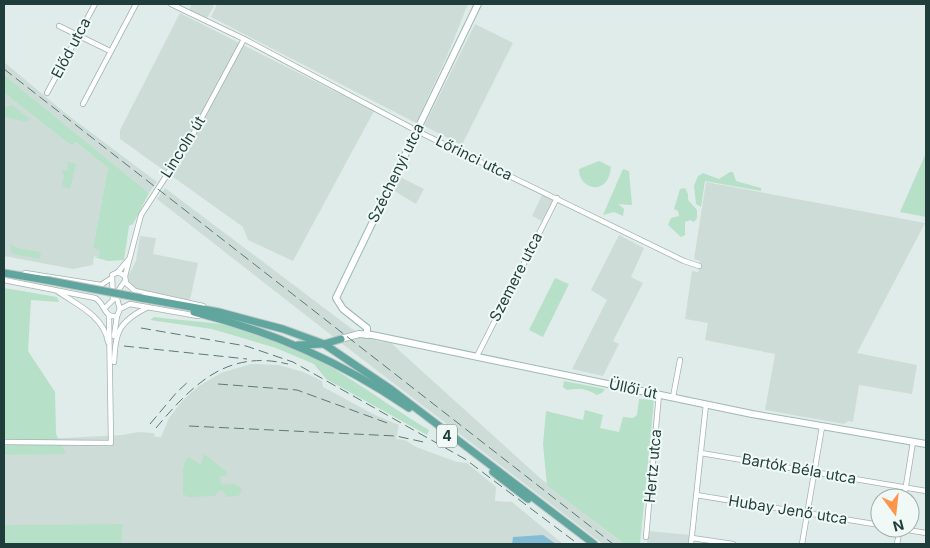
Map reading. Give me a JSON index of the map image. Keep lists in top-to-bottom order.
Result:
{
  "streets": {
    "main road": ["Széchenyi utca", "Üllői út", "4"],
    "street": [
      "Előd utca",
      "Lincoln út",
      "Lőrinci utca",
      "Szemere utca",
      "Hertz utca",
      "Bartók Béla utca",
      "Hubay Jenő utca"
    ]
  },
  "crossings": [
    ["Lincoln út", "Lőrinci utca"],
    ["Lőrinci utca", "Széchenyi utca"],
    ["Lőrinci utca", "Szemere utca"],
    ["Széchenyi utca", "Üllői út"],
    ["Szemere utca", "Üllői út"],
    ["Üllői út", "Hertz utca"]
  ],
  "north": "bottom"
}
